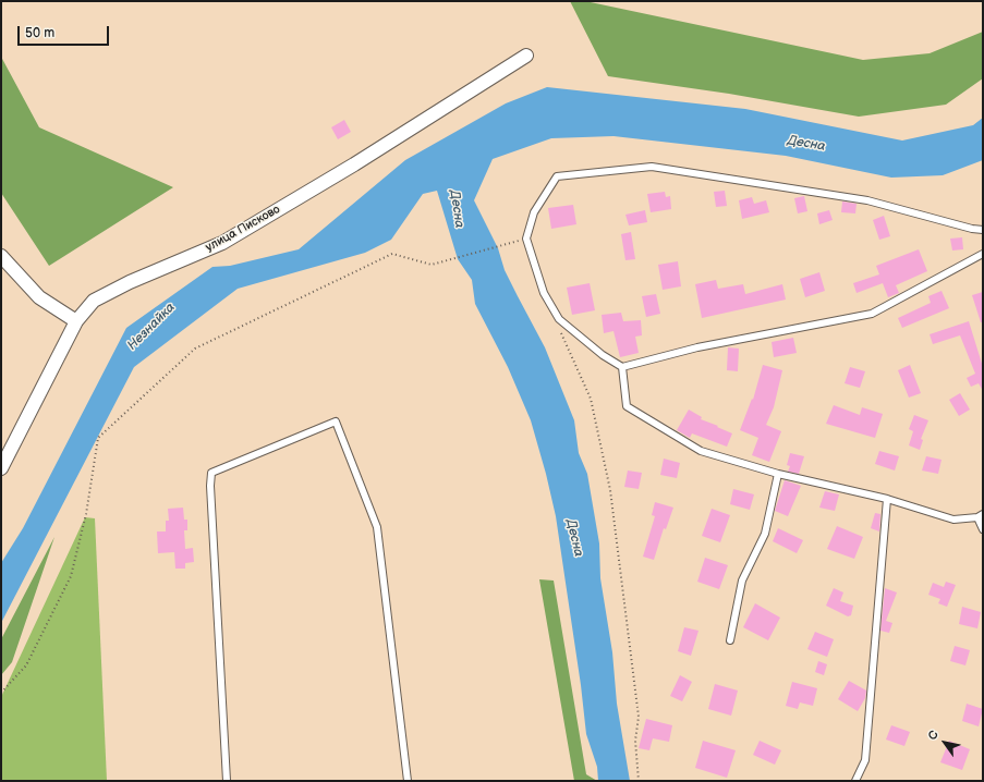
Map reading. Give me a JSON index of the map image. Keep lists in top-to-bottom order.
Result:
{
  "streets": {
    "street": ["улица Писково"]
  },
  "water": ["Десна", "Незнайка"],
  "scale_bar": "50 m",
  "north": "top left"
}
